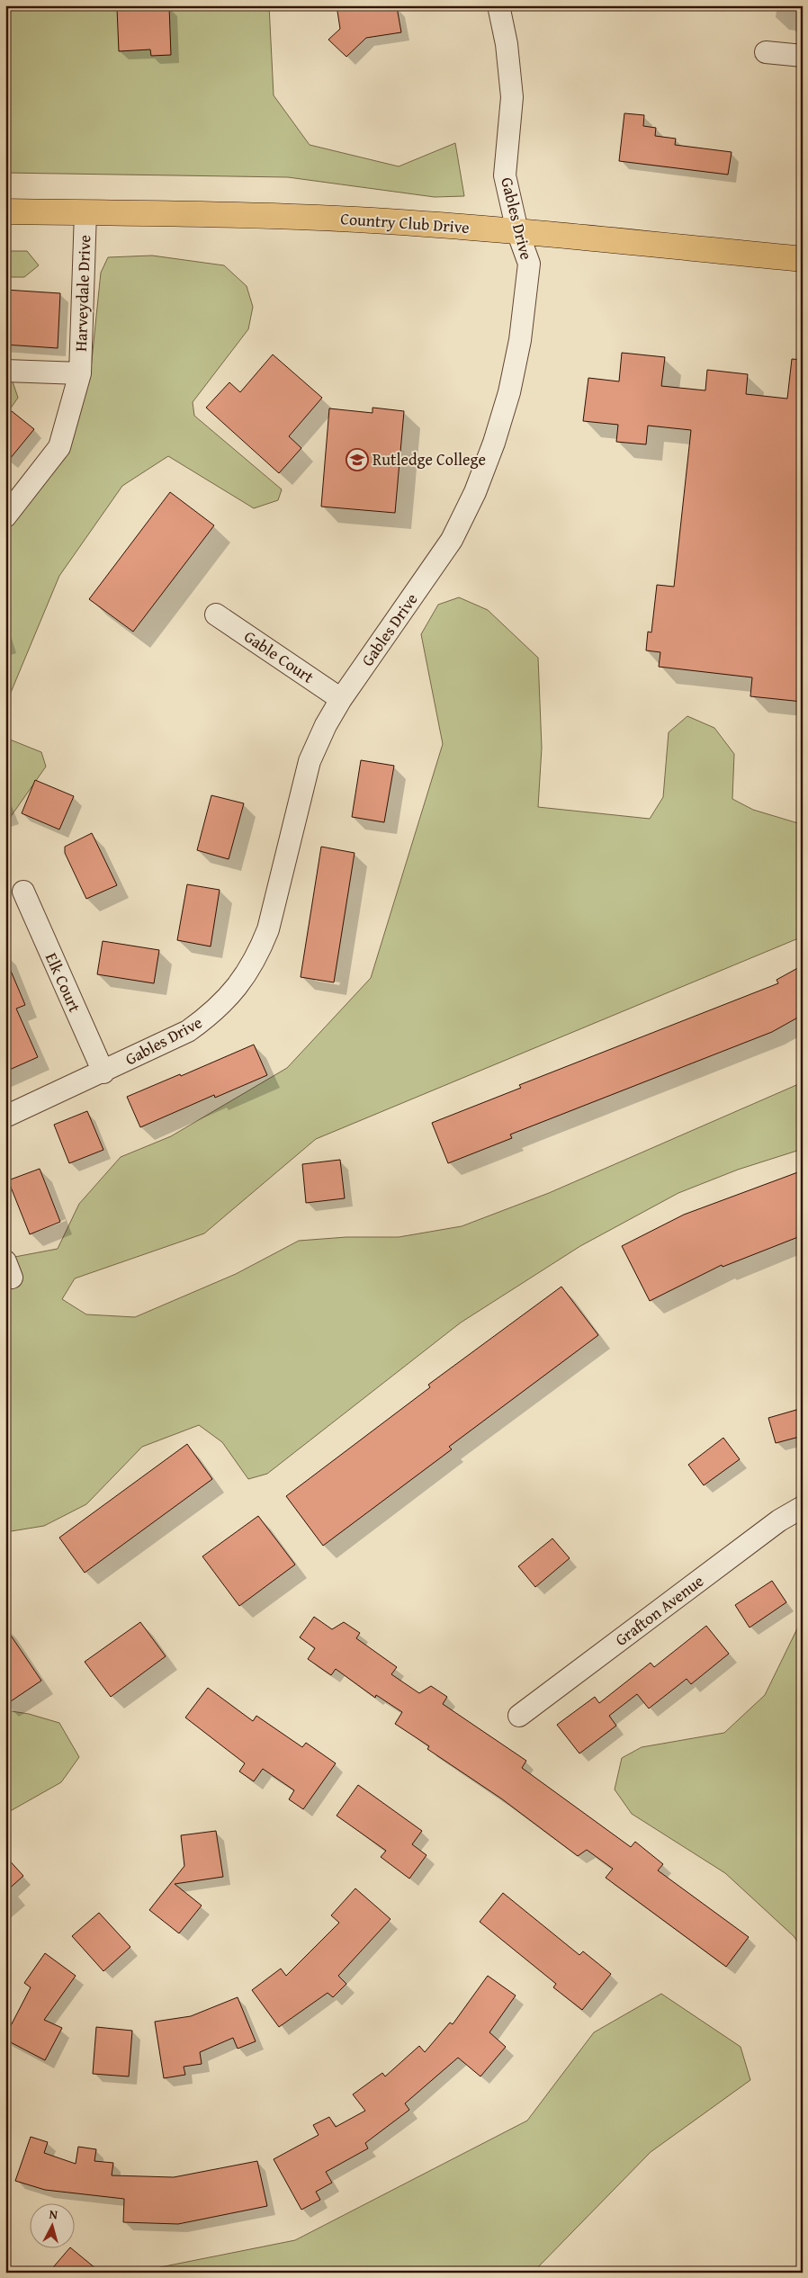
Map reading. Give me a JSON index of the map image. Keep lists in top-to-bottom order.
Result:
{
  "streets": {
    "main road": ["Country Club Drive"],
    "street": [
      "Gables Drive",
      "Harveydale Drive",
      "Gable Court",
      "Elk Court",
      "Grafton Avenue"
    ]
  },
  "crossings": [
    ["Gables Drive", "Country Club Drive"],
    ["Gables Drive", "Gable Court"],
    ["Gables Drive", "Elk Court"],
    ["Country Club Drive", "Harveydale Drive"]
  ],
  "places": {
    "school or university": ["Rutledge College"]
  },
  "north": "top"
}
